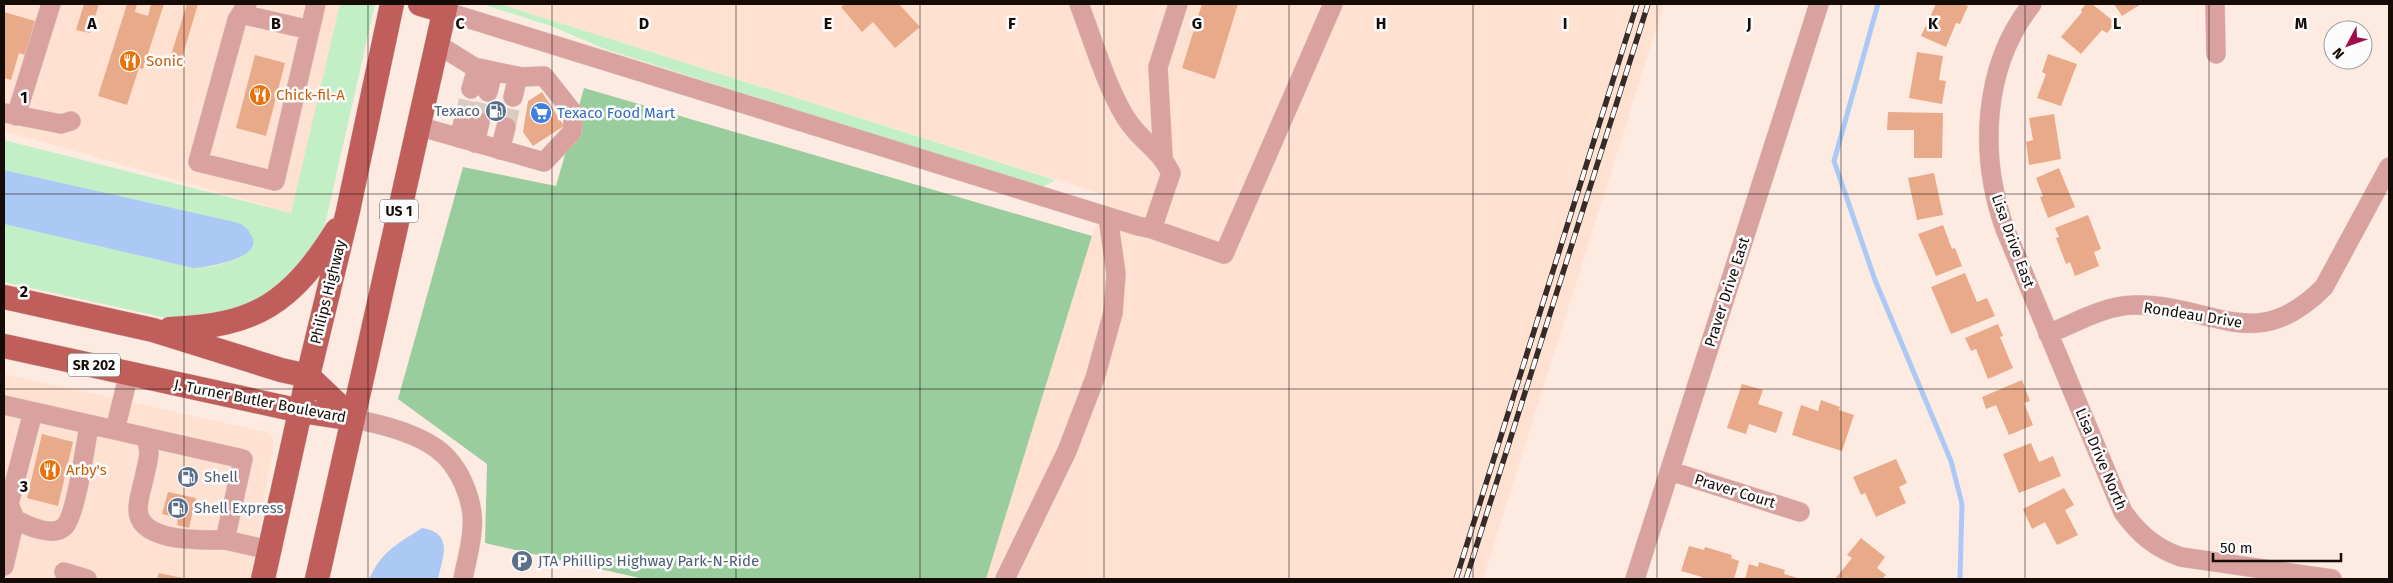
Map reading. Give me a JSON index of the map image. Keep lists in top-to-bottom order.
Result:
{
  "streets": {
    "main road": [
      "US 1",
      "Philips Highway",
      "SR 202",
      "J. Turner Butler Boulevard"
    ],
    "street": [
      "Lisa Drive East",
      "Praver Drive East",
      "Rondeau Drive",
      "Lisa Drive North",
      "Praver Court"
    ]
  },
  "crossings": [
    ["US 1", "J. Turner Butler Boulevard"],
    ["Lisa Drive East", "Rondeau Drive"],
    ["Lisa Drive East", "Lisa Drive North"],
    ["Philips Highway", "J. Turner Butler Boulevard"],
    ["Praver Drive East", "Praver Court"],
    ["Rondeau Drive", "Lisa Drive North"]
  ],
  "places": {
    "restaurant": ["Sonic", "Chick-fil-A", "Arby's"],
    "fuel station": ["Texaco", "Shell", "Shell Express"],
    "supermarket": ["Texaco Food Mart"],
    "parking": ["JTA Phillips Highway Park-N-Ride"]
  },
  "scale_bar": "50 m",
  "north": "bottom left",
  "grid": {
    "columns": [
      "A",
      "B",
      "C",
      "D",
      "E",
      "F",
      "G",
      "H",
      "I",
      "J",
      "K",
      "L",
      "M"
    ],
    "rows": ["1", "2", "3"]
  }
}
